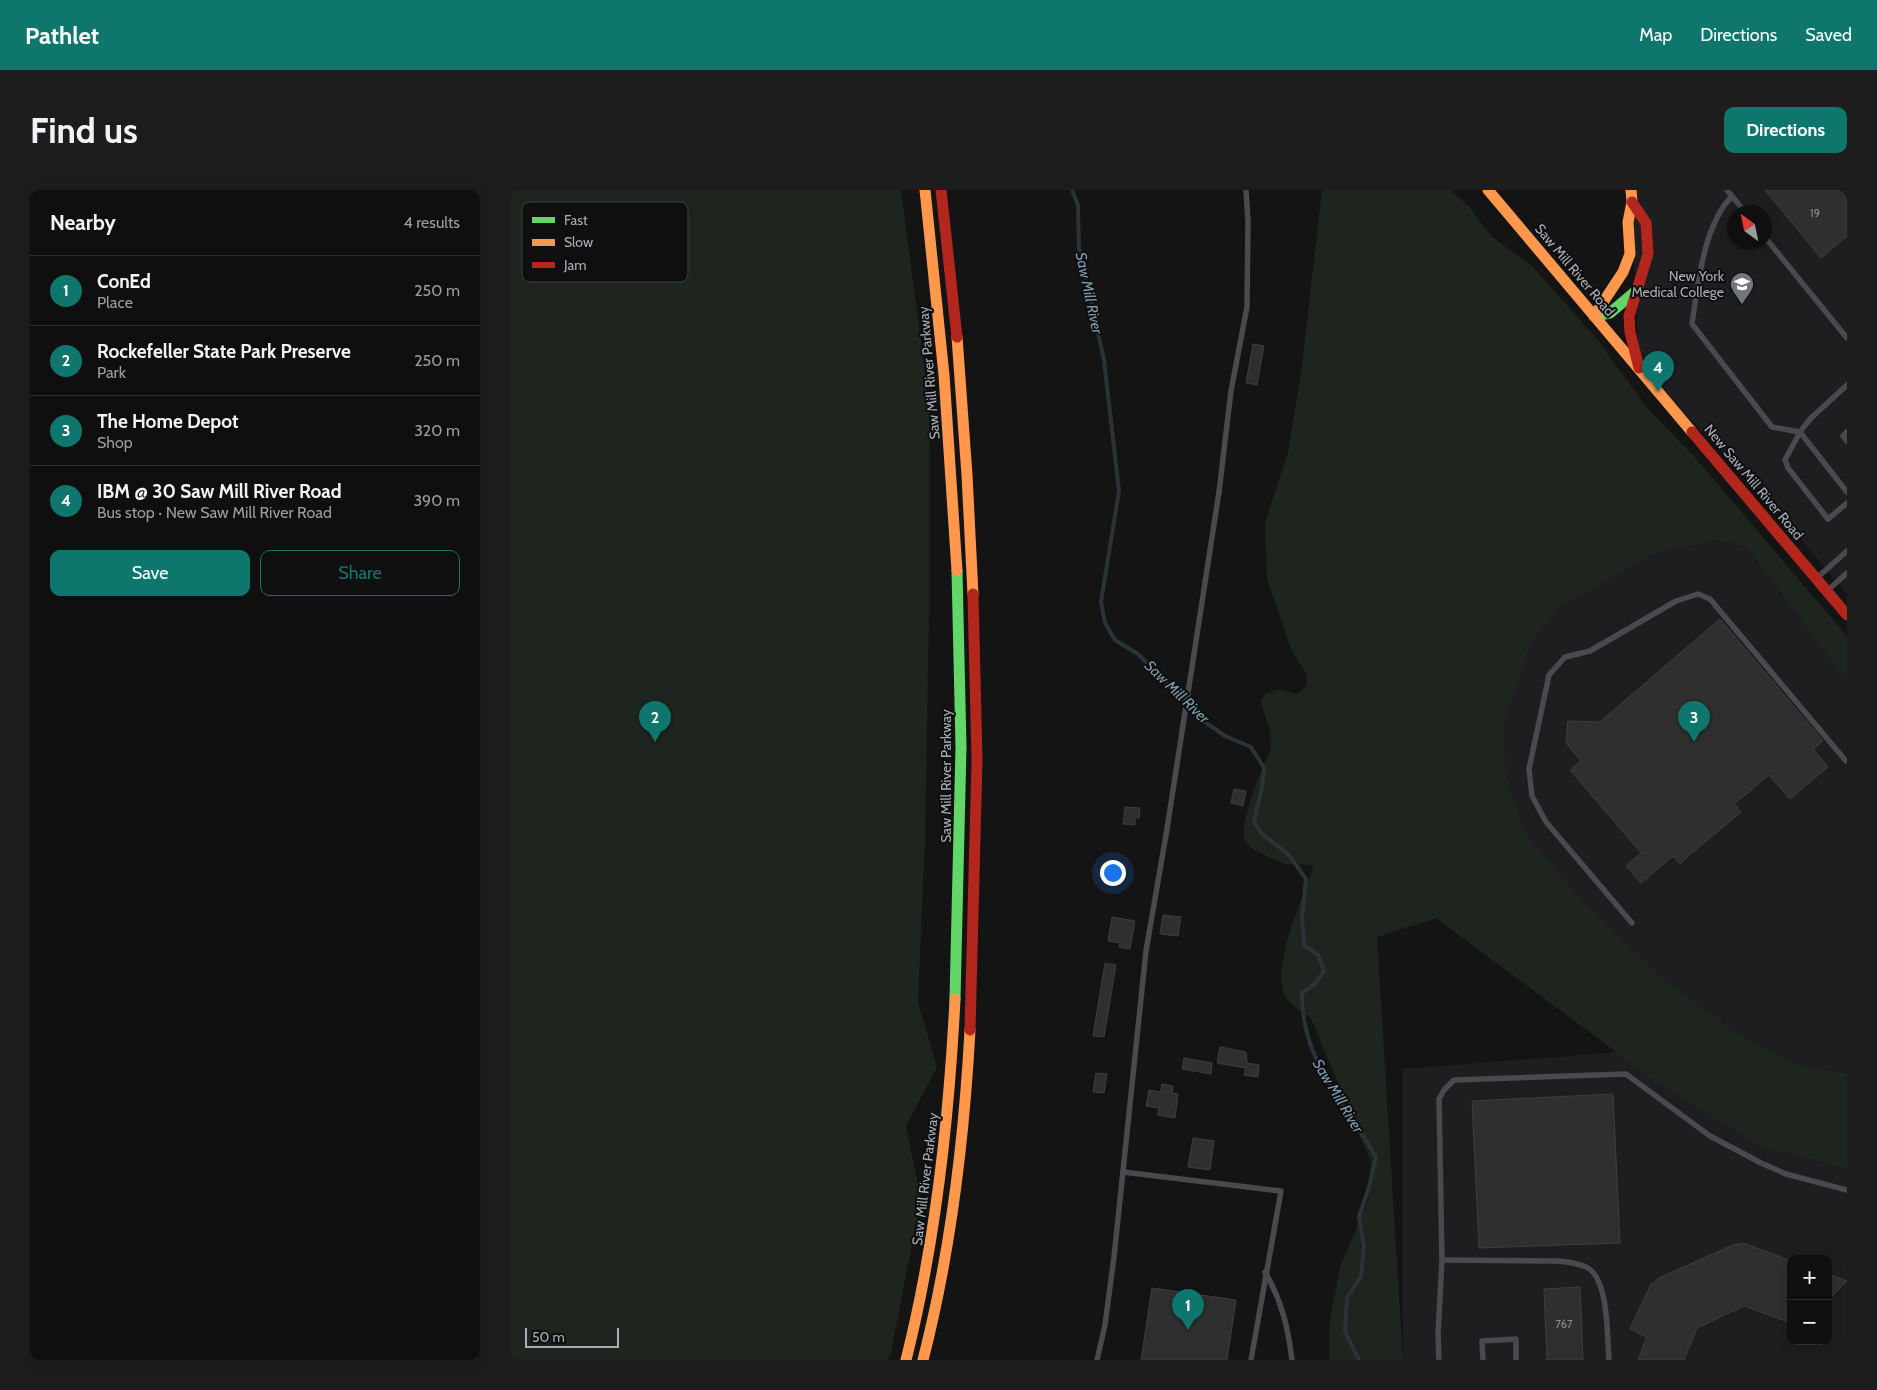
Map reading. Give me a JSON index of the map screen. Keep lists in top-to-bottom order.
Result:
{
  "streets": {
    "main road": ["Saw Mill River Road", "Saw Mill River Parkway", "New Saw Mill River Road"]
  },
  "crossings": [
    ["Saw Mill River Road", "New Saw Mill River Road"]
  ],
  "water": ["Saw Mill River"],
  "places": {
    "school or university": ["New York Medical College"]
  },
  "house_numbers": ["19", "767"],
  "legend": ["Fast", "Slow", "Jam"],
  "scale_bar": "50 m",
  "north": "top left",
  "page": {
    "header": "Pathlet",
    "nav": ["Map", "Directions", "Saved"],
    "buttons": [
      "Directions",
      ["Save", "Share"]
    ],
    "title": "Find us",
    "heading": ["Nearby", "4 results"],
    "list": [
      {
        "mark": "1",
        "name": "ConEd",
        "note": "Place",
        "value": "250 m"
      },
      {
        "mark": "2",
        "name": "Rockefeller State Park Preserve",
        "note": "Park",
        "value": "250 m"
      },
      {
        "mark": "3",
        "name": "The Home Depot",
        "note": "Shop",
        "value": "320 m"
      },
      {
        "mark": "4",
        "name": "IBM @ 30 Saw Mill River Road",
        "note": "Bus stop · New Saw Mill River Road",
        "value": "390 m"
      }
    ],
    "pins": [
      "4",
      "2",
      "3",
      "1"
    ],
    "map_buttons": ["+", "−"],
    "scale": "50 m"
  }
}
